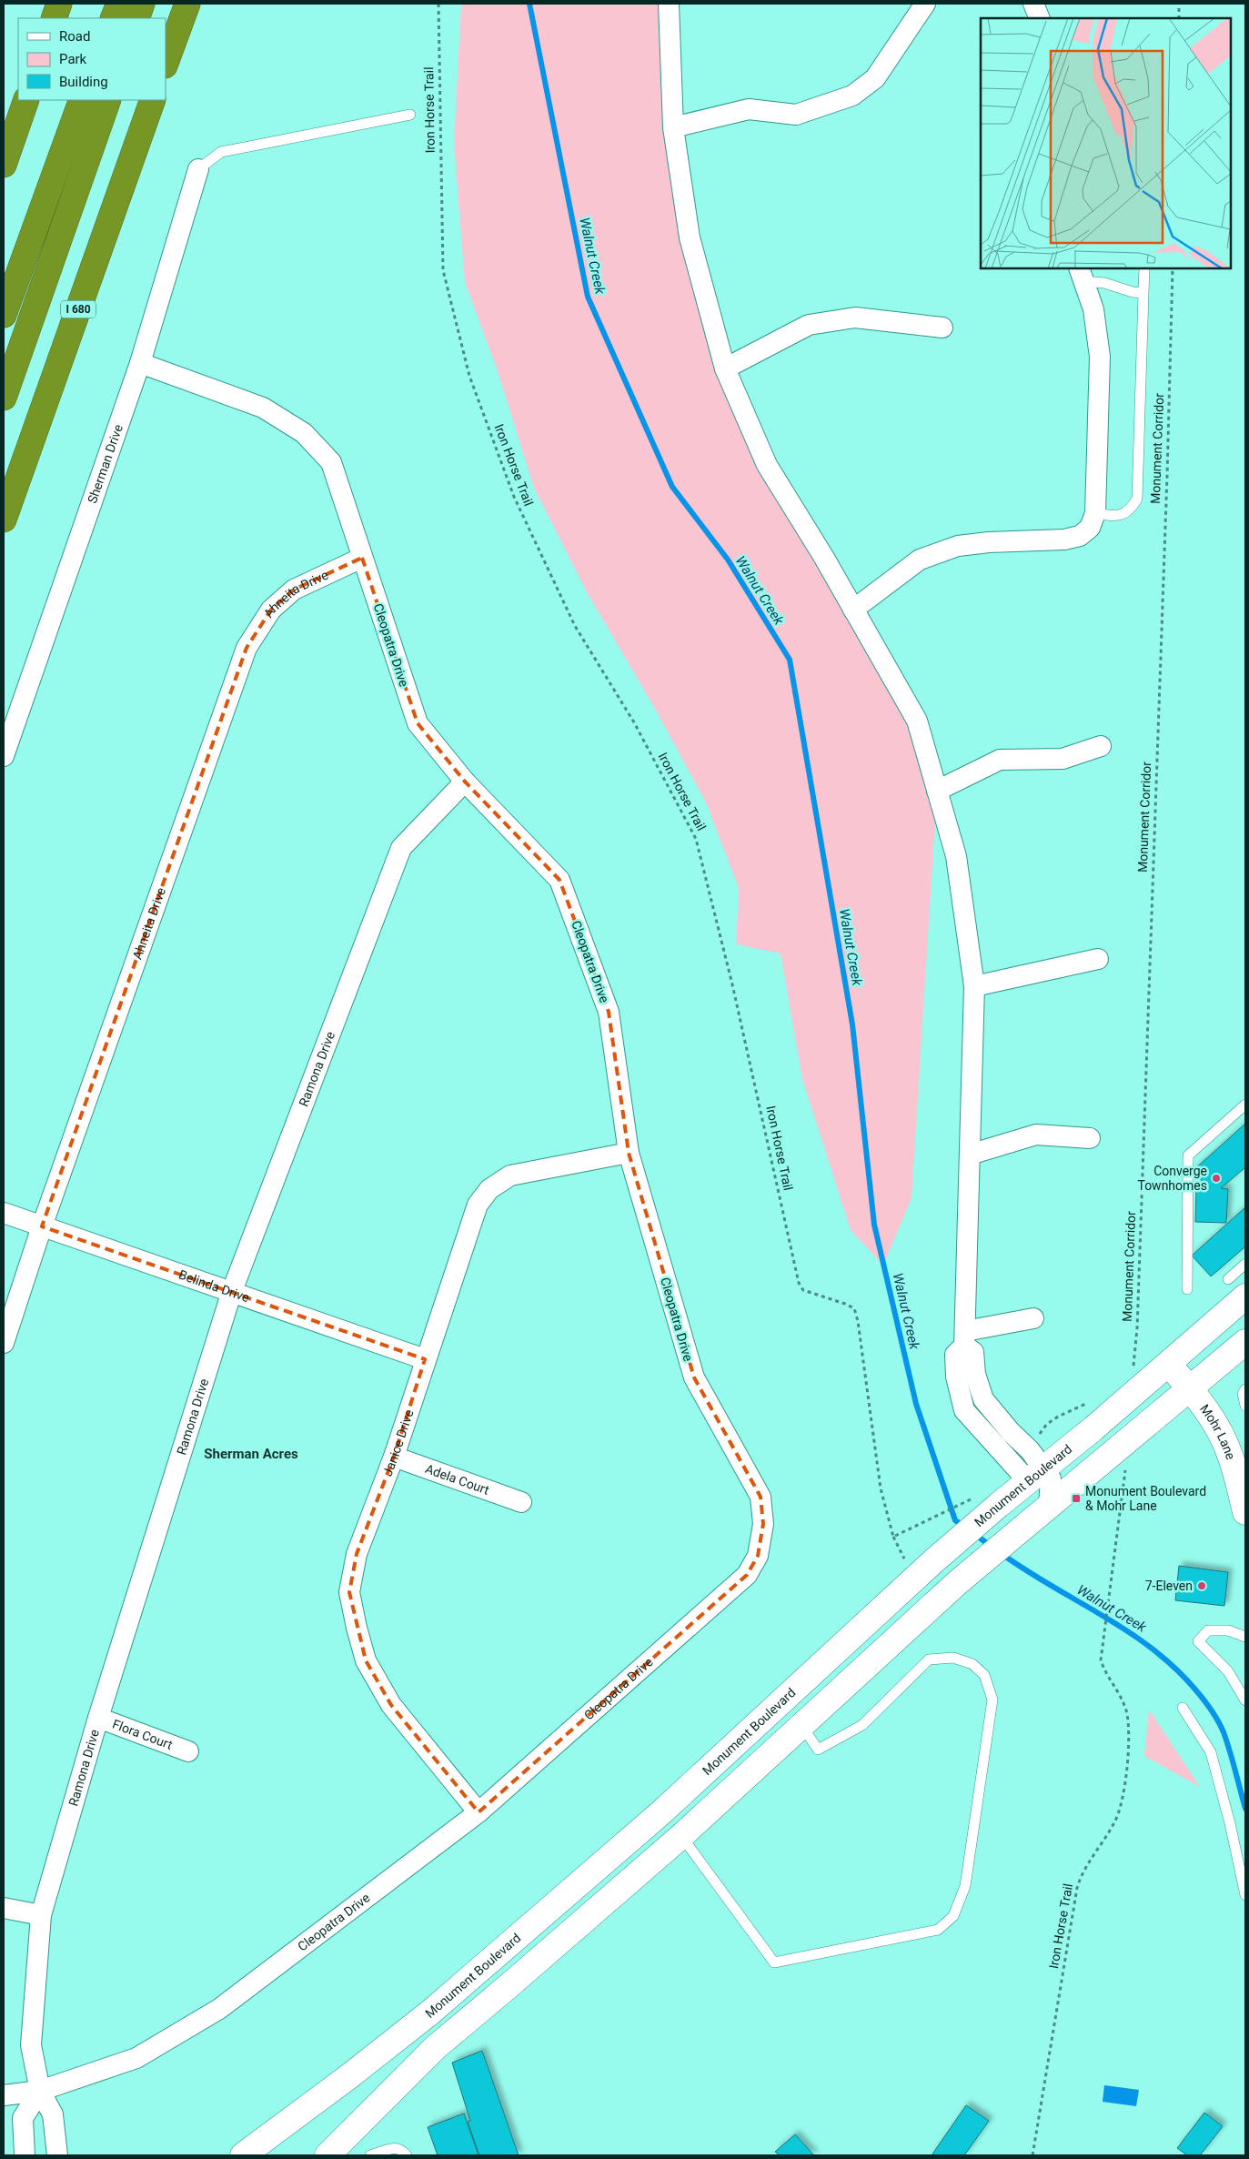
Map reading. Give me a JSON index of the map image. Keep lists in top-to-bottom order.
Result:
{
  "streets": {
    "highway": ["I 680"],
    "main road": ["Mohr Lane", "Monument Boulevard"],
    "street": [
      "Sherman Drive",
      "Ahneita Drive",
      "Cleopatra Drive",
      "Ramona Drive",
      "Belinda Drive",
      "Janice Drive",
      "Adela Court",
      "Flora Court"
    ],
    "path": ["Iron Horse Trail", "Monument Corridor"]
  },
  "crossings": [
    ["Sherman Drive", "Cleopatra Drive"],
    ["Ahneita Drive", "Cleopatra Drive"],
    ["Ahneita Drive", "Belinda Drive"],
    ["Cleopatra Drive", "Ramona Drive"],
    ["Cleopatra Drive", "Janice Drive"],
    ["Ramona Drive", "Belinda Drive"],
    ["Ramona Drive", "Flora Court"],
    ["Belinda Drive", "Janice Drive"],
    ["Mohr Lane", "Monument Boulevard"],
    ["Janice Drive", "Adela Court"]
  ],
  "districts": ["Sherman Acres"],
  "water": ["Walnut Creek"],
  "places": {
    "other": ["Converge Townhomes", "7-Eleven"],
    "transit": ["Monument Boulevard & Mohr Lane"]
  },
  "legend": ["Road", "Park", "Building"]
}
